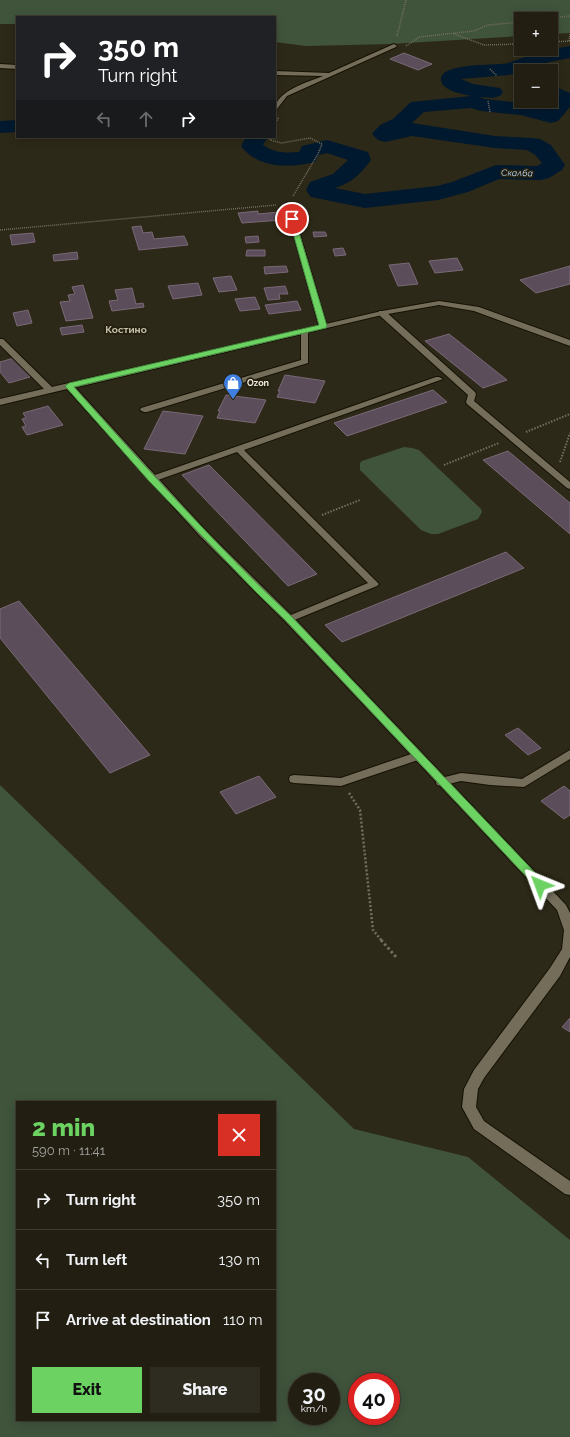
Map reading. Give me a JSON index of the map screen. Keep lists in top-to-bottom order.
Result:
{
  "districts": ["Костино"],
  "water": ["Скалба"],
  "places": {
    "shop": ["Ozon"]
  },
  "page": {
    "map_buttons": ["+", "−"],
    "turn": ["350 m", "Turn right"],
    "heading": ["2 min", "590 m · 11:41"],
    "list": [
      {
        "name": "Turn right",
        "value": "350 m"
      },
      {
        "name": "Turn left",
        "value": "130 m"
      },
      {
        "name": "Arrive at destination",
        "value": "110 m"
      }
    ],
    "buttons": ["Exit", "Share"],
    "speed": "30 km/h",
    "limit": "40"
  }
}
